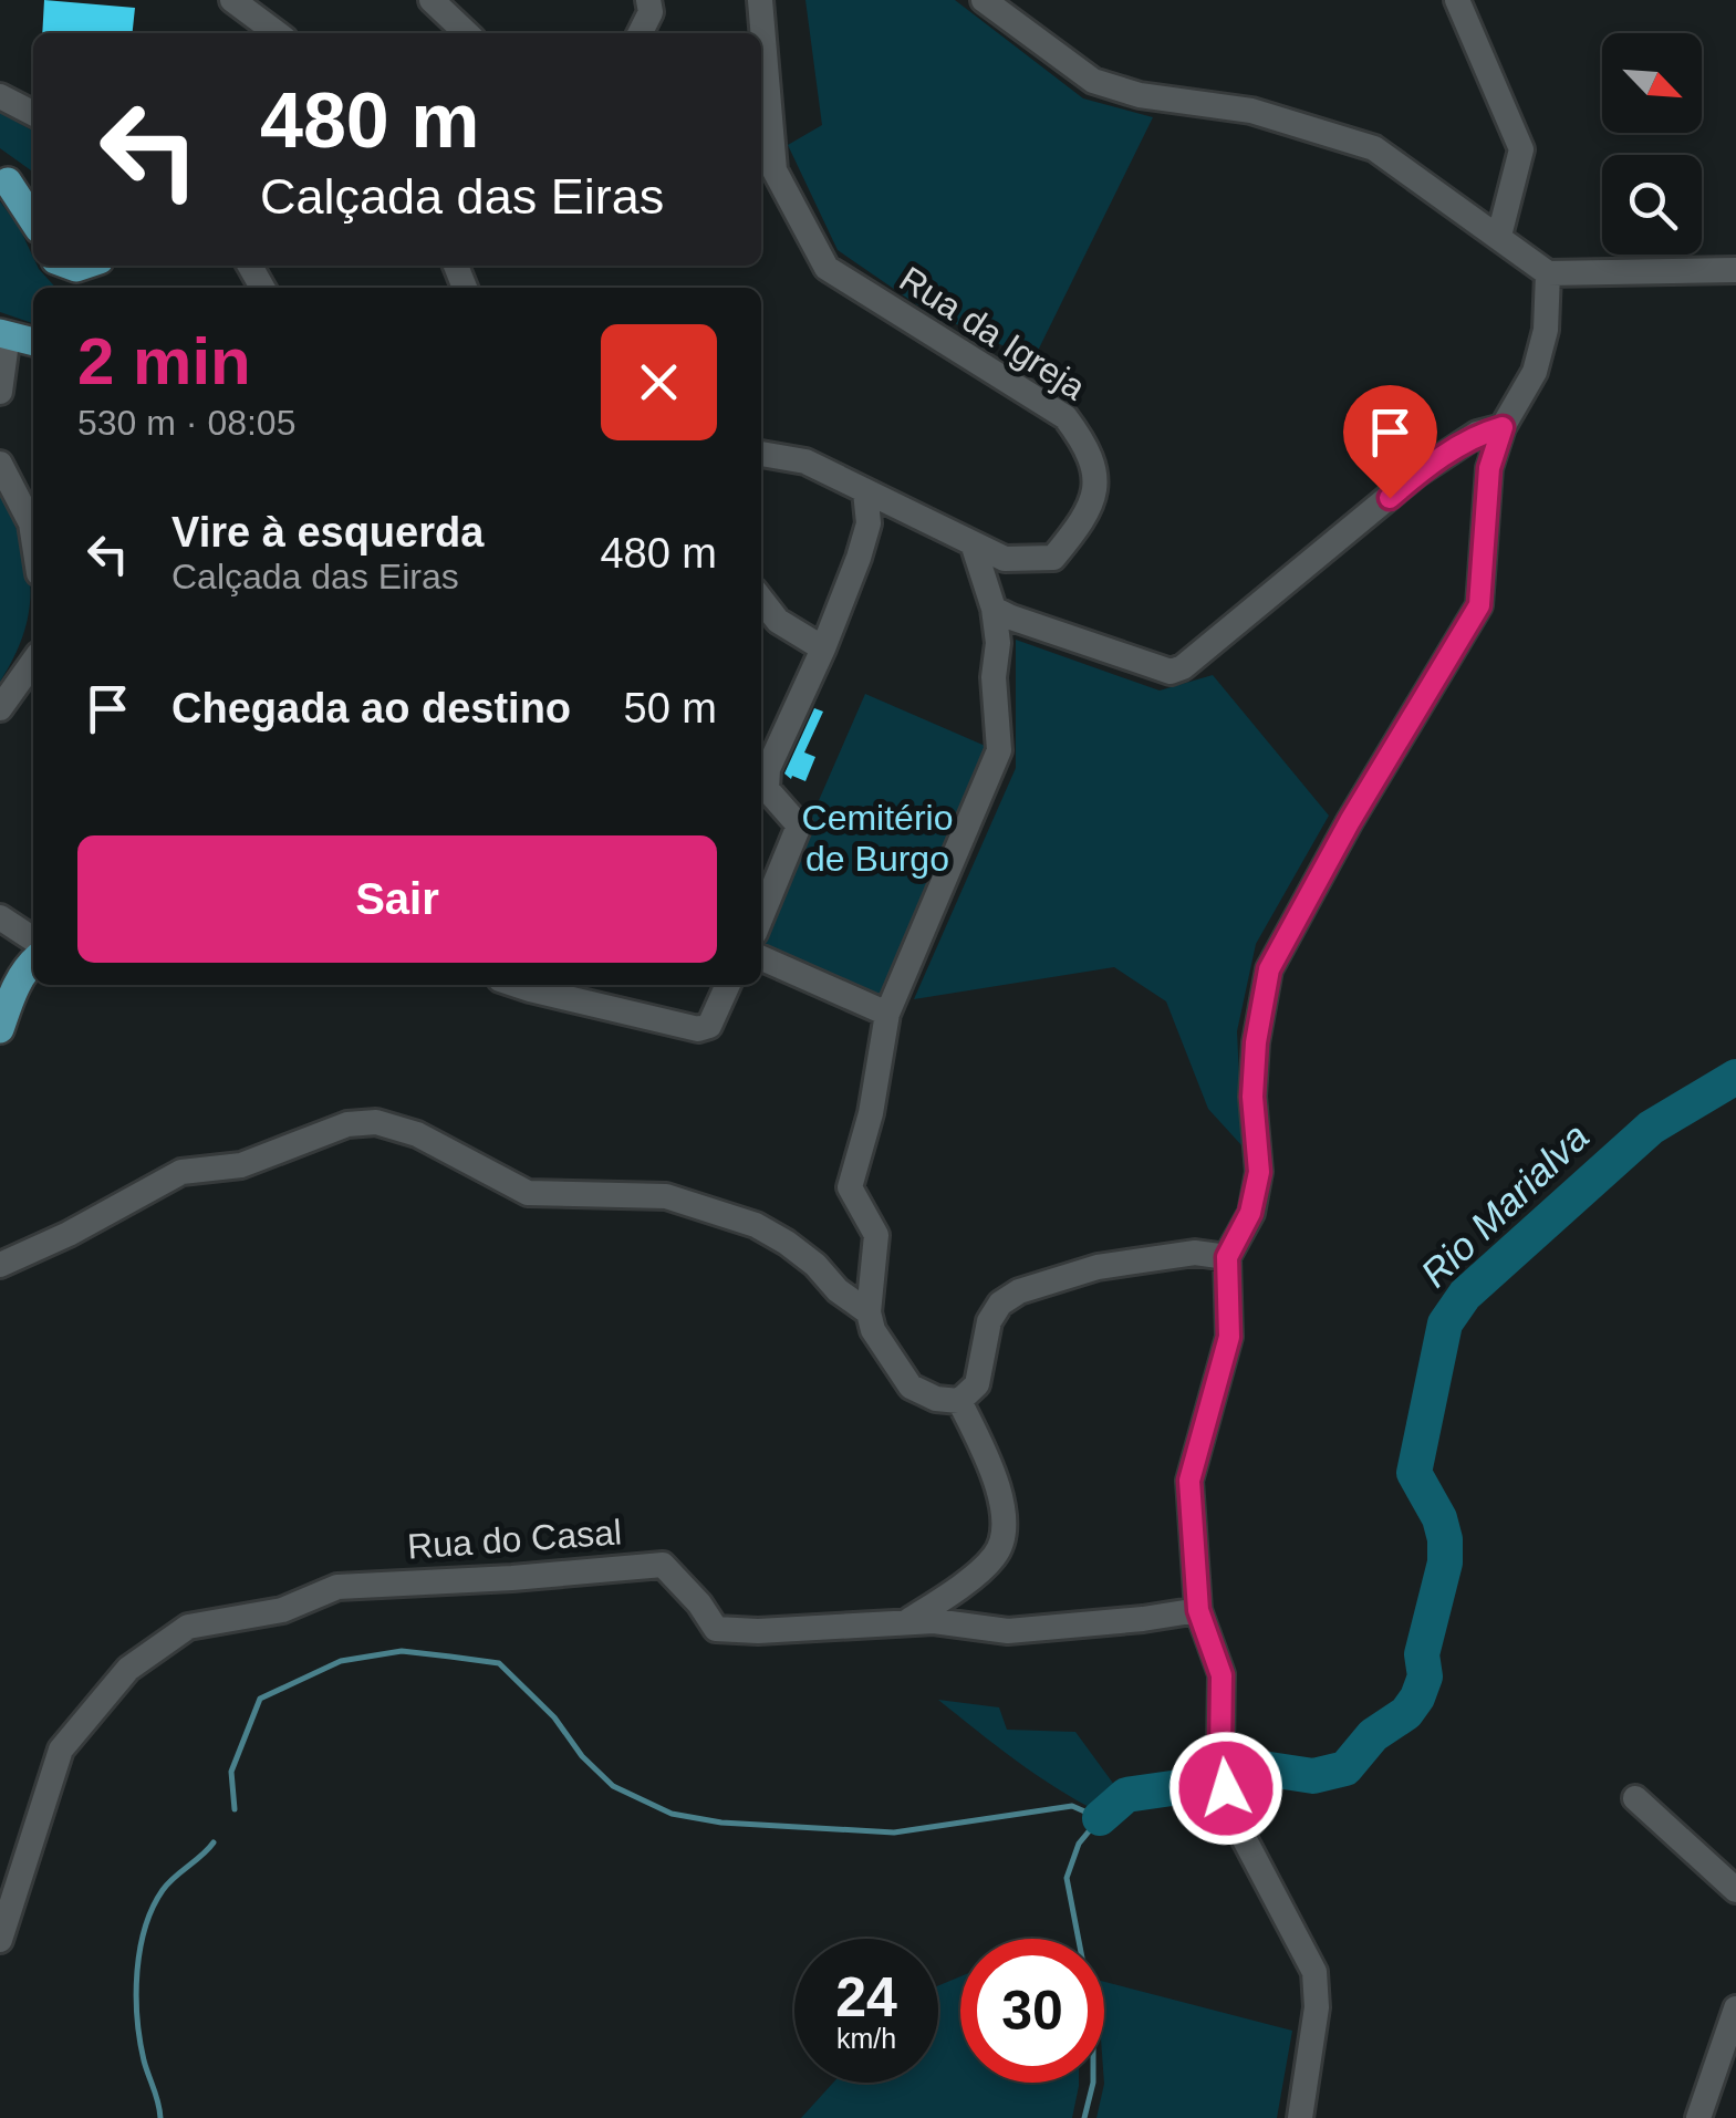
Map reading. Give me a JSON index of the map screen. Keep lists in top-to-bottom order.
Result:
{
  "streets": {
    "street": ["Rua da Igreja", "Rua do Casal"]
  },
  "water": ["Rio Marialva"],
  "parks": ["Cemitério de Burgo"],
  "north": "bottom right",
  "page": {
    "turn": ["480 m", "Calçada das Eiras"],
    "heading": ["2 min", "530 m · 08:05"],
    "list": [
      {
        "name": "Vire à esquerda",
        "note": "Calçada das Eiras",
        "value": "480 m"
      },
      {
        "name": "Chegada ao destino",
        "value": "50 m"
      }
    ],
    "buttons": "Sair",
    "speed": "24 km/h",
    "limit": "30"
  }
}
